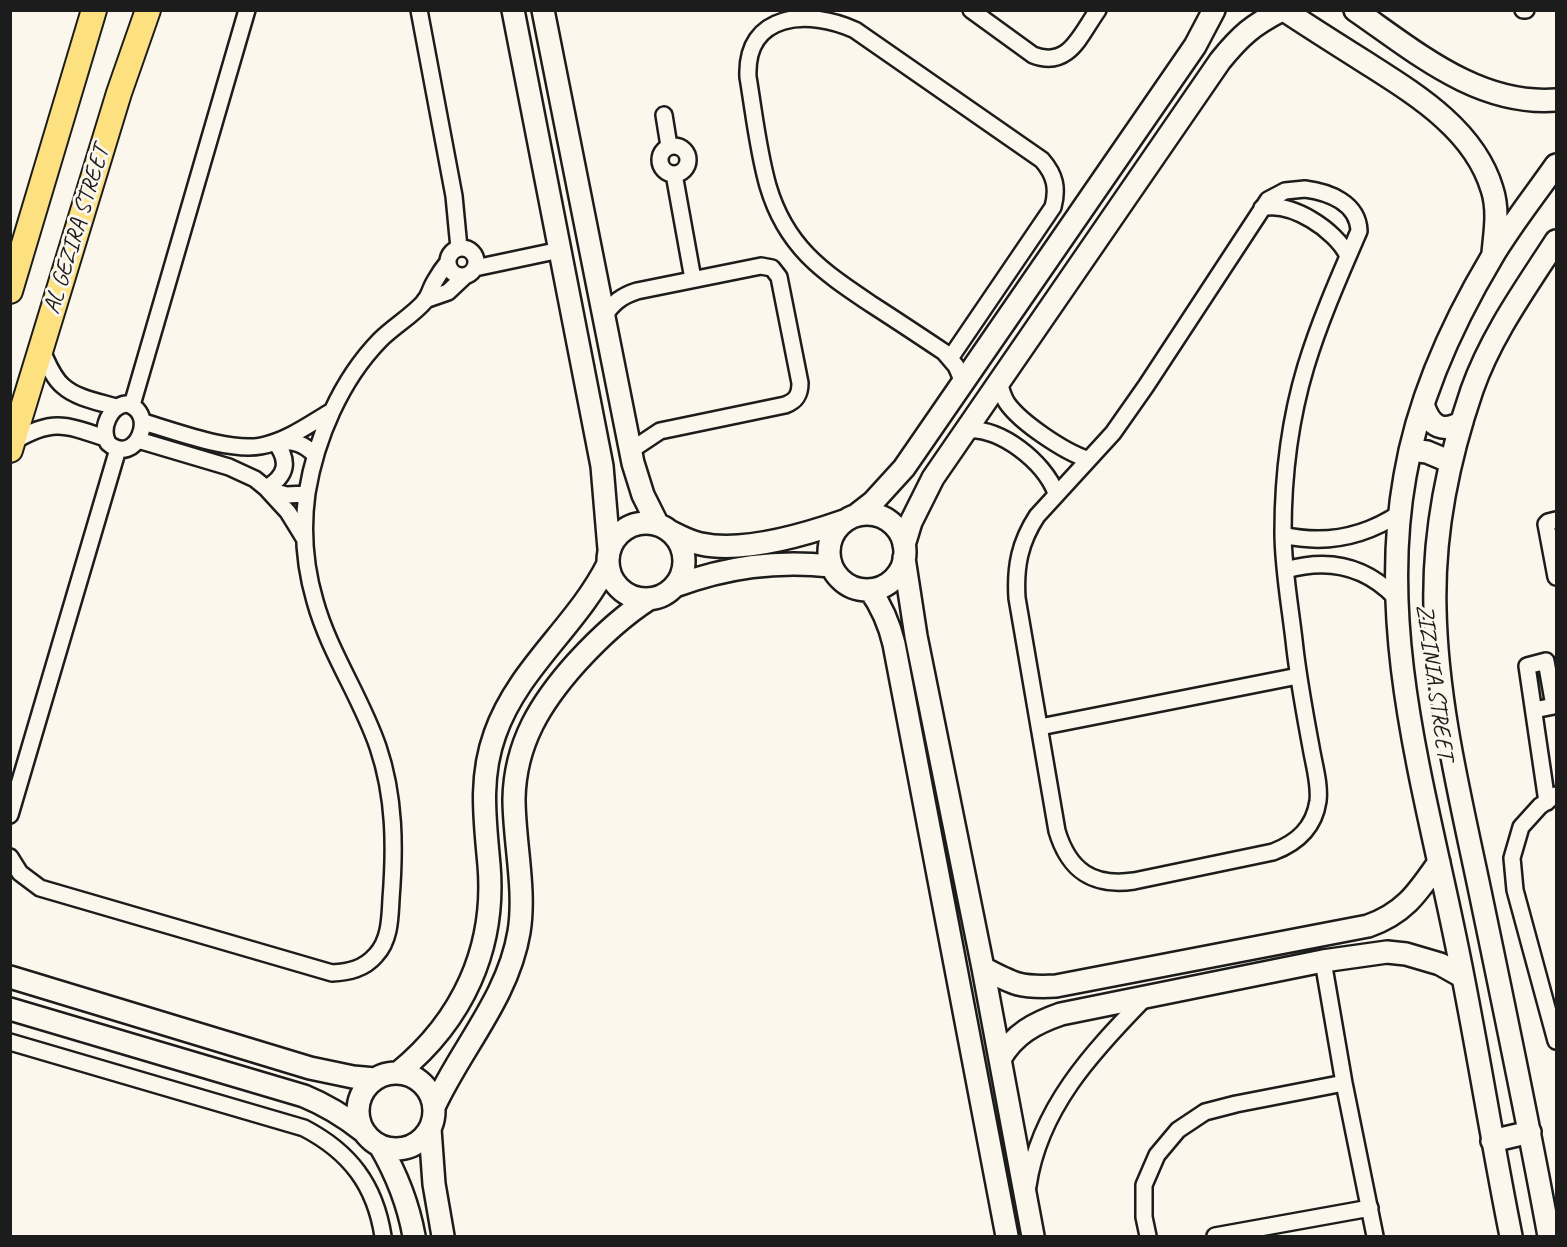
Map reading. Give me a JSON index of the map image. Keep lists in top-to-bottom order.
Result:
{
  "streets": {
    "main road": ["AL GEZIRA STREET"],
    "street": ["ZIZINIA STREET"]
  }
}
